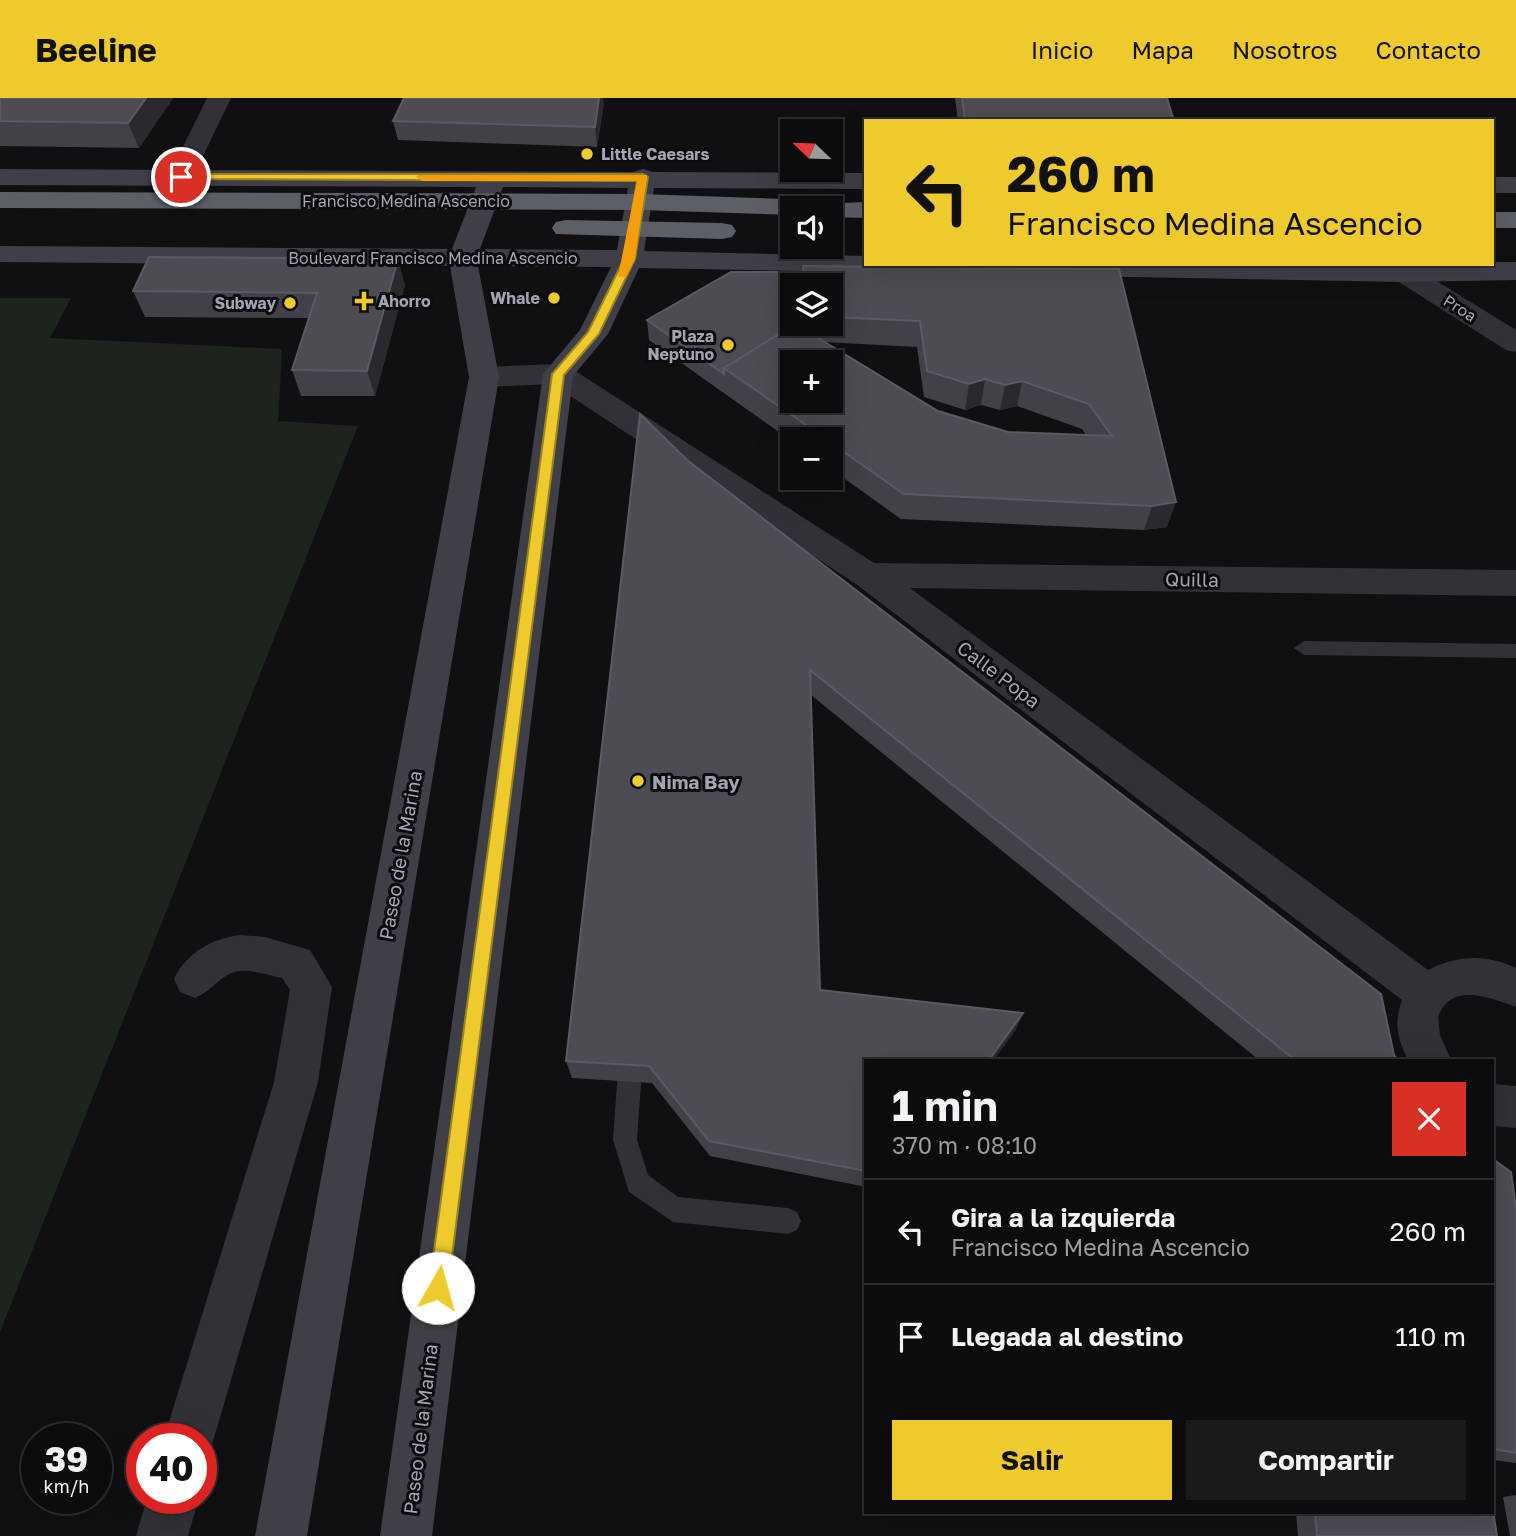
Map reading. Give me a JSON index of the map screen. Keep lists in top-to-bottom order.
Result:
{
  "streets": {
    "highway": ["Francisco Medina Ascencio"],
    "main road": ["Boulevard Francisco Medina Ascencio", "Paseo de la Marina"],
    "street": ["Proa", "Quilla", "Calle Popa"]
  },
  "crossings": [
    ["Francisco Medina Ascencio", "Boulevard Francisco Medina Ascencio"],
    ["Francisco Medina Ascencio", "Paseo de la Marina"],
    ["Boulevard Francisco Medina Ascencio", "Paseo de la Marina"],
    ["Quilla", "Calle Popa"],
    ["Calle Popa", "Paseo de la Marina"]
  ],
  "places": {
    "other": [
      "Little Caesars",
      "Whale",
      "Subway",
      "Plaza Neptuno",
      "Nima Bay"
    ],
    "health": ["Ahorro"]
  },
  "north": "top left",
  "page": {
    "header": "Beeline",
    "nav": [
      "Inicio",
      "Mapa",
      "Nosotros",
      "Contacto"
    ],
    "map_buttons": ["+", "−"],
    "turn": ["260 m", "Francisco Medina Ascencio"],
    "heading": ["1 min", "370 m · 08:10"],
    "list": [
      {
        "name": "Gira a la izquierda",
        "note": "Francisco Medina Ascencio",
        "value": "260 m"
      },
      {
        "name": "Llegada al destino",
        "value": "110 m"
      }
    ],
    "buttons": ["Salir", "Compartir"],
    "speed": "39 km/h",
    "limit": "40"
  }
}
